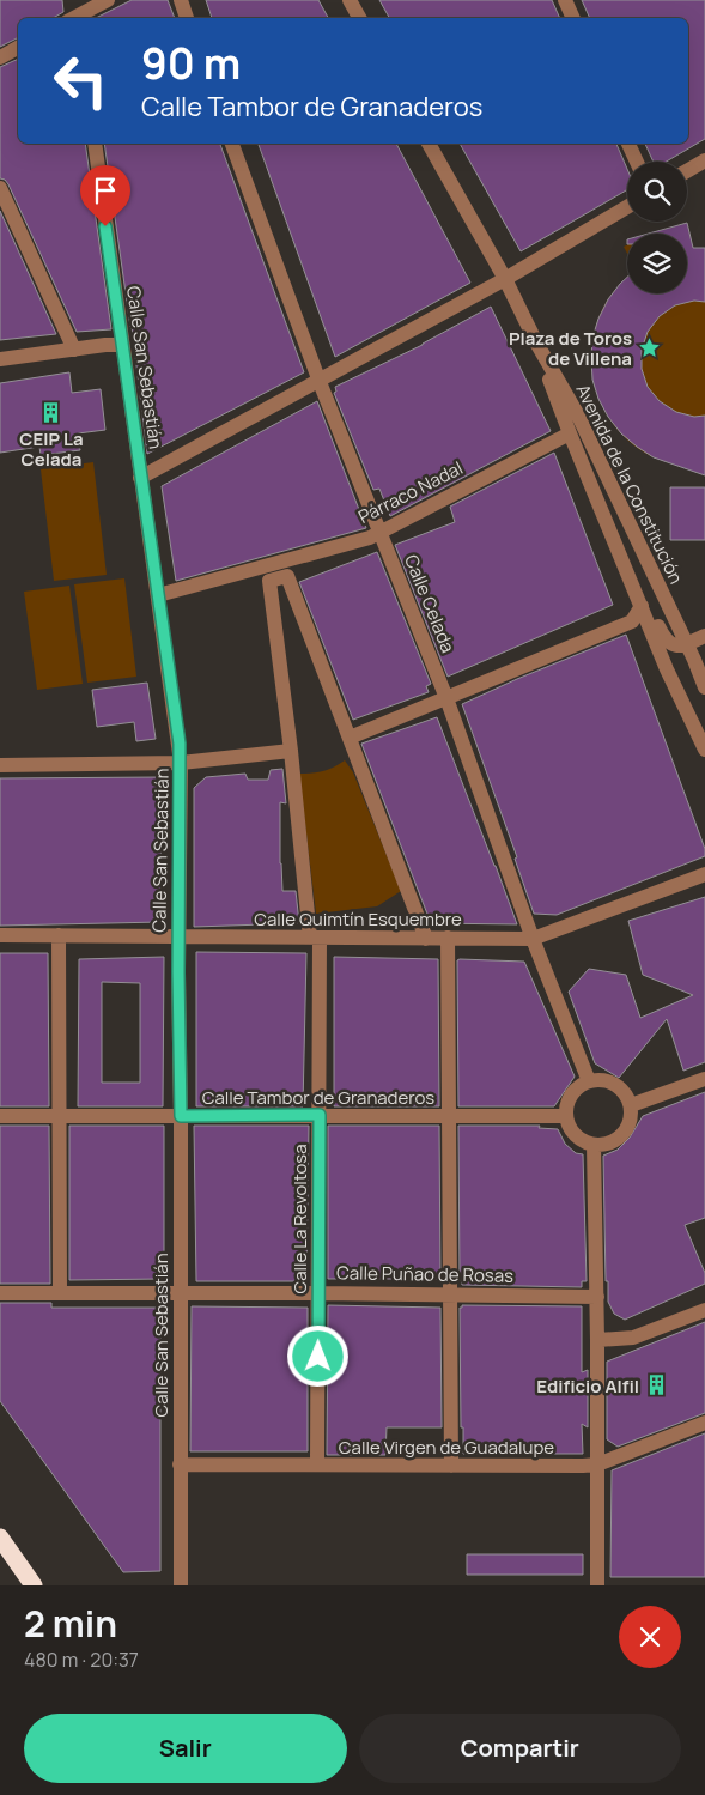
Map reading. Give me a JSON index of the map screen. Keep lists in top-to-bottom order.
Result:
{
  "streets": {
    "street": [
      "Calle San Sebastián",
      "Avenida de la Constitución",
      "Párraco Nadal",
      "Calle Celada",
      "Calle Quimtín Esquembre",
      "Calle Tambor de Granaderos",
      "Calle La Revoltosa",
      "Calle Puñao de Rosas",
      "Calle Virgen de Guadalupe"
    ]
  },
  "crossings": [
    ["Calle San Sebastián", "Párraco Nadal"],
    ["Calle San Sebastián", "Calle Quimtín Esquembre"],
    ["Calle San Sebastián", "Calle Tambor de Granaderos"],
    ["Calle San Sebastián", "Calle Puñao de Rosas"],
    ["Calle San Sebastián", "Calle Virgen de Guadalupe"],
    ["Párraco Nadal", "Calle Celada"],
    ["Calle Celada", "Calle Quimtín Esquembre"],
    ["Calle Celada", "Calle Tambor de Granaderos"],
    ["Calle Quimtín Esquembre", "Calle La Revoltosa"],
    ["Calle Tambor de Granaderos", "Calle La Revoltosa"],
    ["Calle La Revoltosa", "Calle Puñao de Rosas"],
    ["Calle La Revoltosa", "Calle Virgen de Guadalupe"]
  ],
  "places": {
    "place": ["Plaza de Toros de Villena"],
    "building": ["CEIP La Celada", "Edificio Alfil"]
  },
  "page": {
    "turn": ["90 m", "Calle Tambor de Granaderos"],
    "heading": ["2 min", "480 m · 20:37"],
    "buttons": ["Salir", "Compartir"]
  }
}
